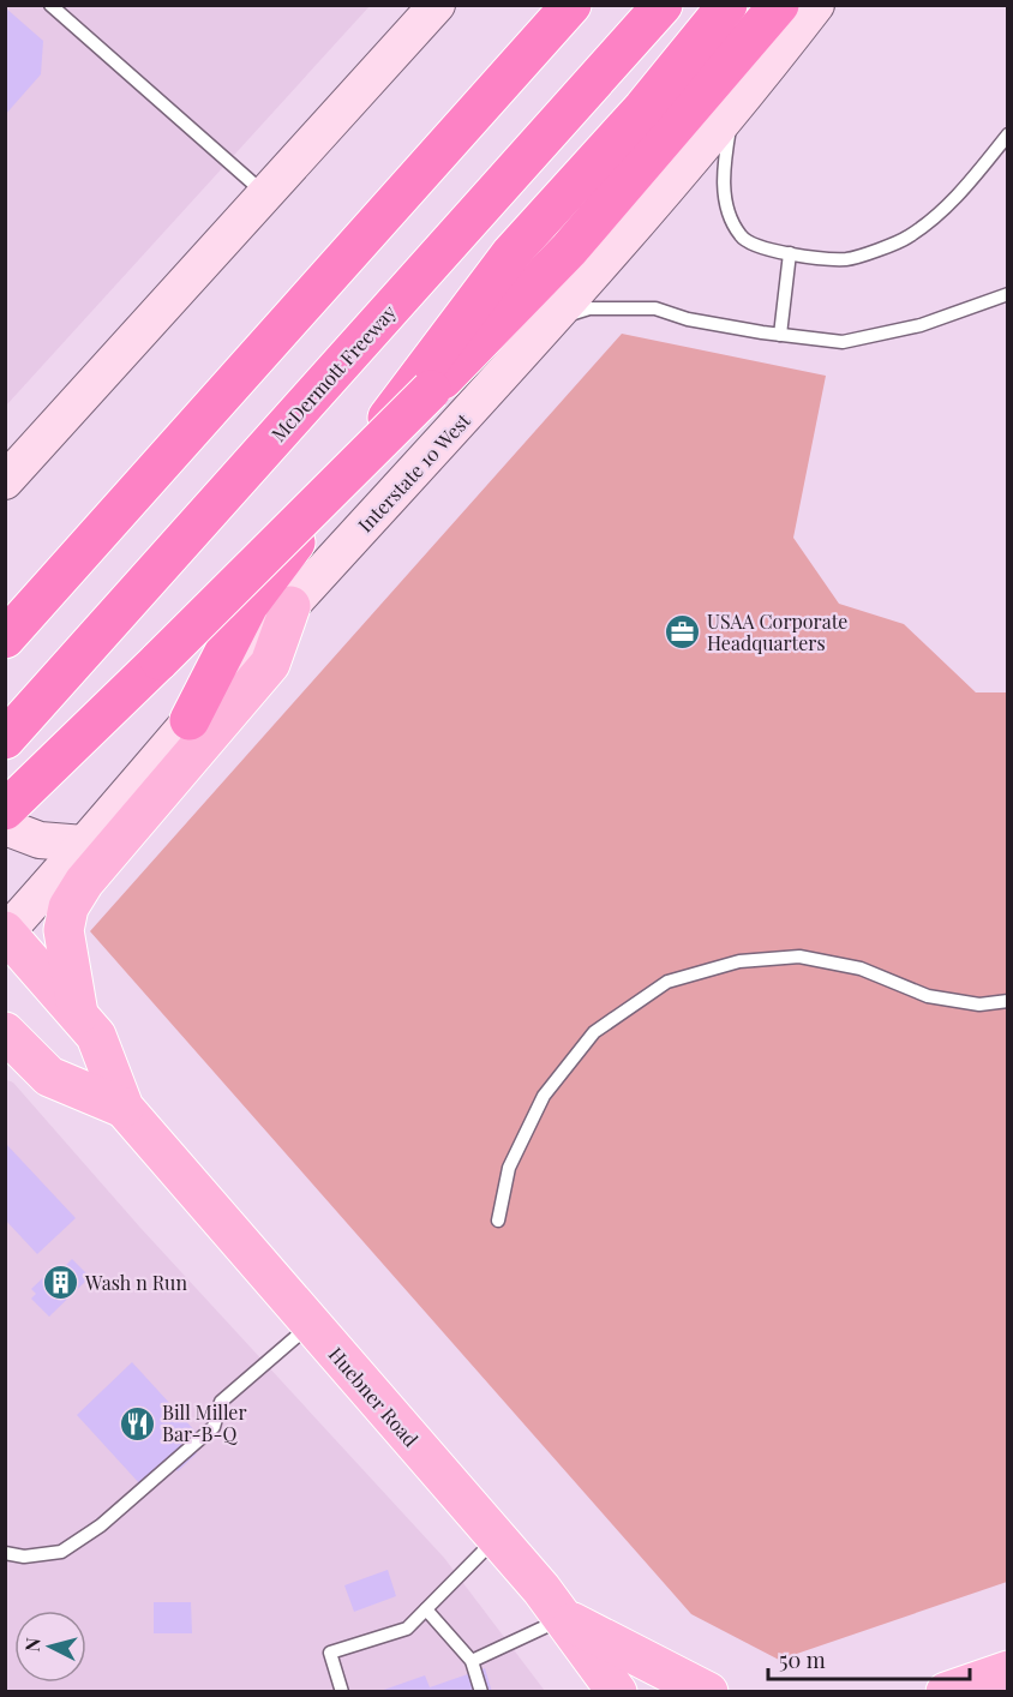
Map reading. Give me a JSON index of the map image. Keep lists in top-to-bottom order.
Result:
{
  "streets": {
    "highway": ["McDermott Freeway"],
    "main road": ["Interstate 10 West", "Huebner Road"]
  },
  "crossings": [
    ["Interstate 10 West", "Huebner Road"]
  ],
  "places": {
    "office": ["USAA Corporate Headquarters"],
    "building": ["Wash n Run"],
    "restaurant": ["Bill Miller Bar-B-Q"]
  },
  "scale_bar": "50 m",
  "north": "left"
}
